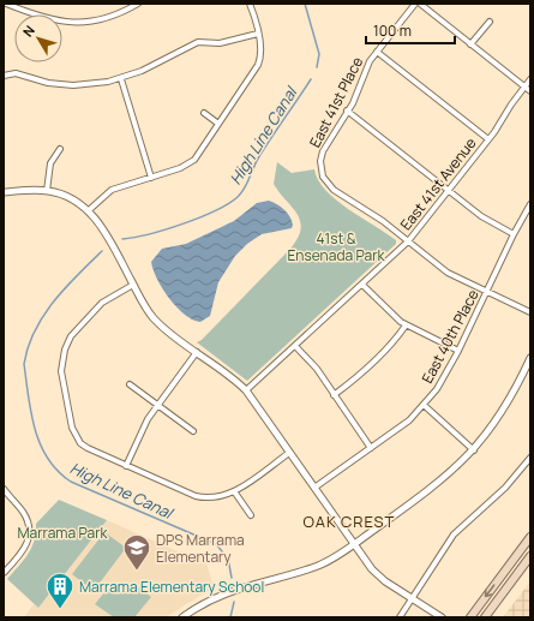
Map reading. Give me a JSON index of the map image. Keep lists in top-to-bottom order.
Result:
{
  "streets": {
    "street": ["East 41st Place", "East 41st Avenue", "East 40th Place"]
  },
  "crossings": [
    ["East 41st Place", "East 41st Avenue"]
  ],
  "districts": ["OAK CREST"],
  "water": ["High Line Canal"],
  "parks": ["41st & Ensenada Park", "Marrama Park"],
  "places": {
    "school or university": ["DPS Marrama Elementary"],
    "building": ["Marrama Elementary School"]
  },
  "scale_bar": "100 m",
  "north": "top left"
}
